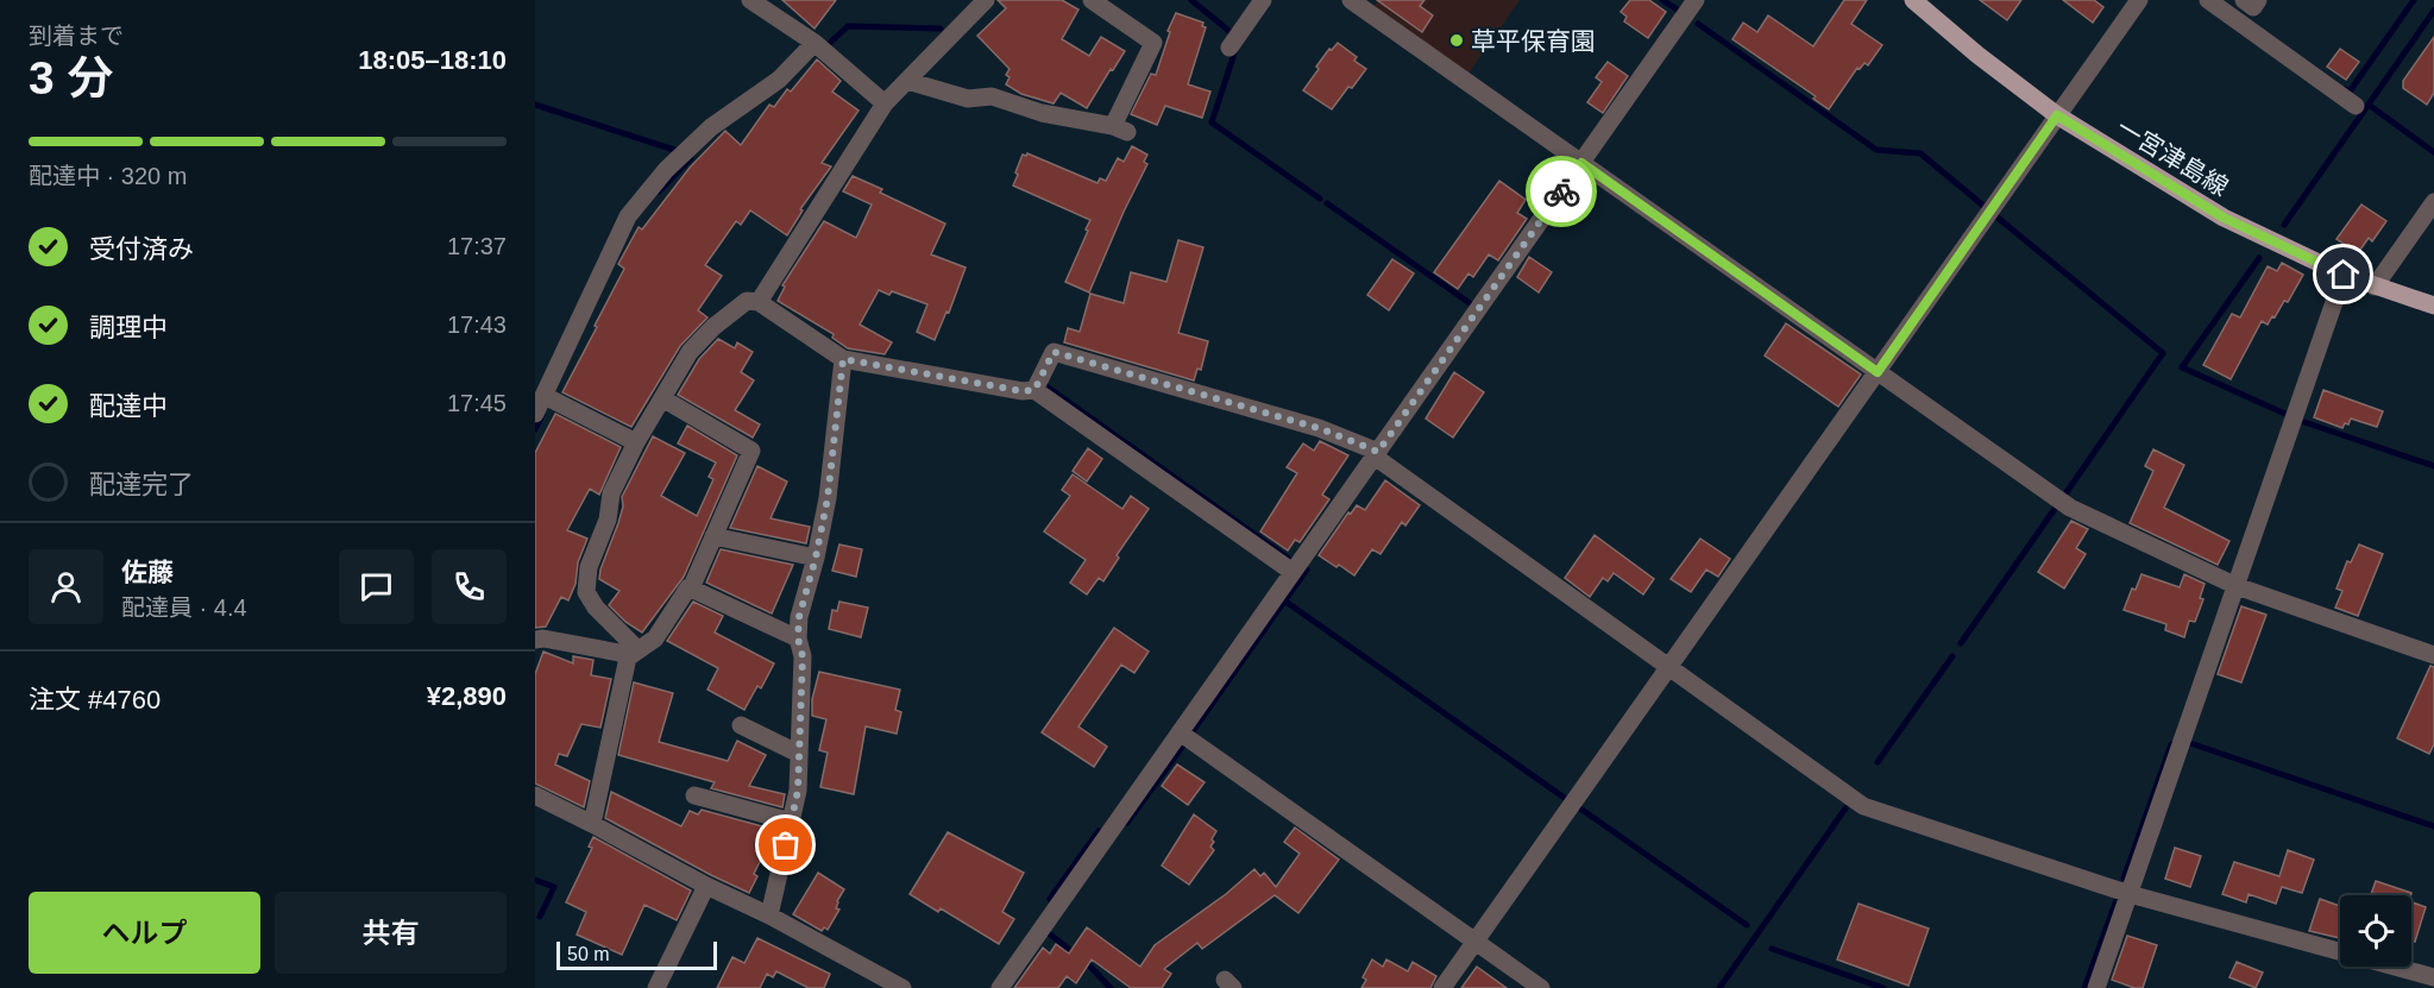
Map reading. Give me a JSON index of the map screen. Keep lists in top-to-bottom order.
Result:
{
  "streets": {
    "main road": ["一宮津島線"]
  },
  "places": ["草平保育園"],
  "scale_bar": "50 m",
  "page": {
    "heading": ["3 分", "到着まで", "18:05–18:10"],
    "panel": [
      "佐藤",
      "配達員 · 4.4",
      "注文 #4760",
      "¥2,890"
    ],
    "bar": "配達中 · 320 m",
    "list": [
      ["受付済み", "17:37"],
      ["調理中", "17:43"],
      ["配達中", "17:45"],
      "配達完了"
    ],
    "buttons": ["ヘルプ", "共有"],
    "scale": "50 m"
  }
}
